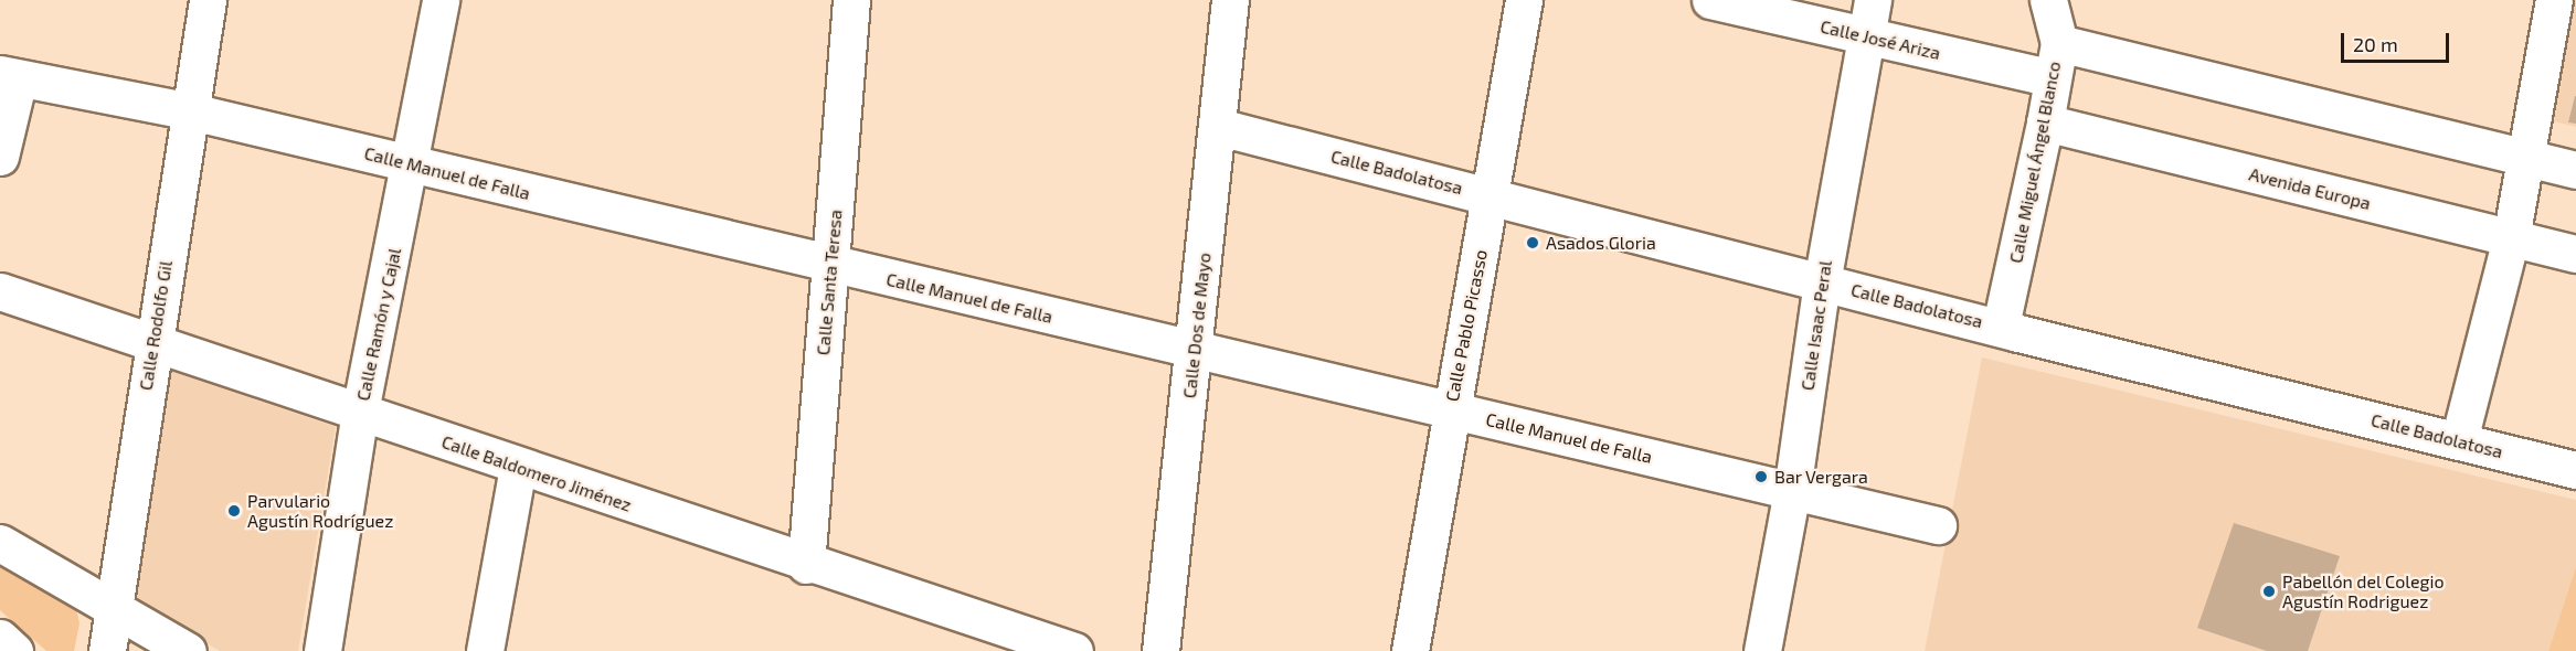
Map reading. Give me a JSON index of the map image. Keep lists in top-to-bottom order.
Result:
{
  "streets": {
    "street": [
      "Calle José Ariza",
      "Calle Miguel Ángel Blanco",
      "Calle Badolatosa",
      "Calle Manuel de Falla",
      "Avenida Europa",
      "Calle Santa Teresa",
      "Calle Ramón y Cajal",
      "Calle Rodolfo Gil",
      "Calle Dos de Mayo",
      "Calle Pablo Picasso",
      "Calle Isaac Peral",
      "Calle Baldomero Jiménez"
    ]
  },
  "crossings": [
    ["Calle José Ariza", "Calle Miguel Ángel Blanco"],
    ["Calle José Ariza", "Calle Isaac Peral"],
    ["Calle Miguel Ángel Blanco", "Calle Badolatosa"],
    ["Calle Miguel Ángel Blanco", "Avenida Europa"],
    ["Calle Badolatosa", "Calle Dos de Mayo"],
    ["Calle Badolatosa", "Calle Pablo Picasso"],
    ["Calle Badolatosa", "Calle Isaac Peral"],
    ["Calle Manuel de Falla", "Calle Santa Teresa"],
    ["Calle Manuel de Falla", "Calle Ramón y Cajal"],
    ["Calle Manuel de Falla", "Calle Rodolfo Gil"],
    ["Calle Manuel de Falla", "Calle Dos de Mayo"],
    ["Calle Manuel de Falla", "Calle Pablo Picasso"],
    ["Calle Manuel de Falla", "Calle Isaac Peral"],
    ["Calle Santa Teresa", "Calle Baldomero Jiménez"],
    ["Calle Ramón y Cajal", "Calle Baldomero Jiménez"],
    ["Calle Rodolfo Gil", "Calle Baldomero Jiménez"]
  ],
  "places": [
    "Asados Gloria",
    "Bar Vergara",
    "Parvulario Agustín Rodríguez",
    "Pabellón del Colegio Agustín Rodriguez"
  ],
  "scale_bar": "20 m"
}
